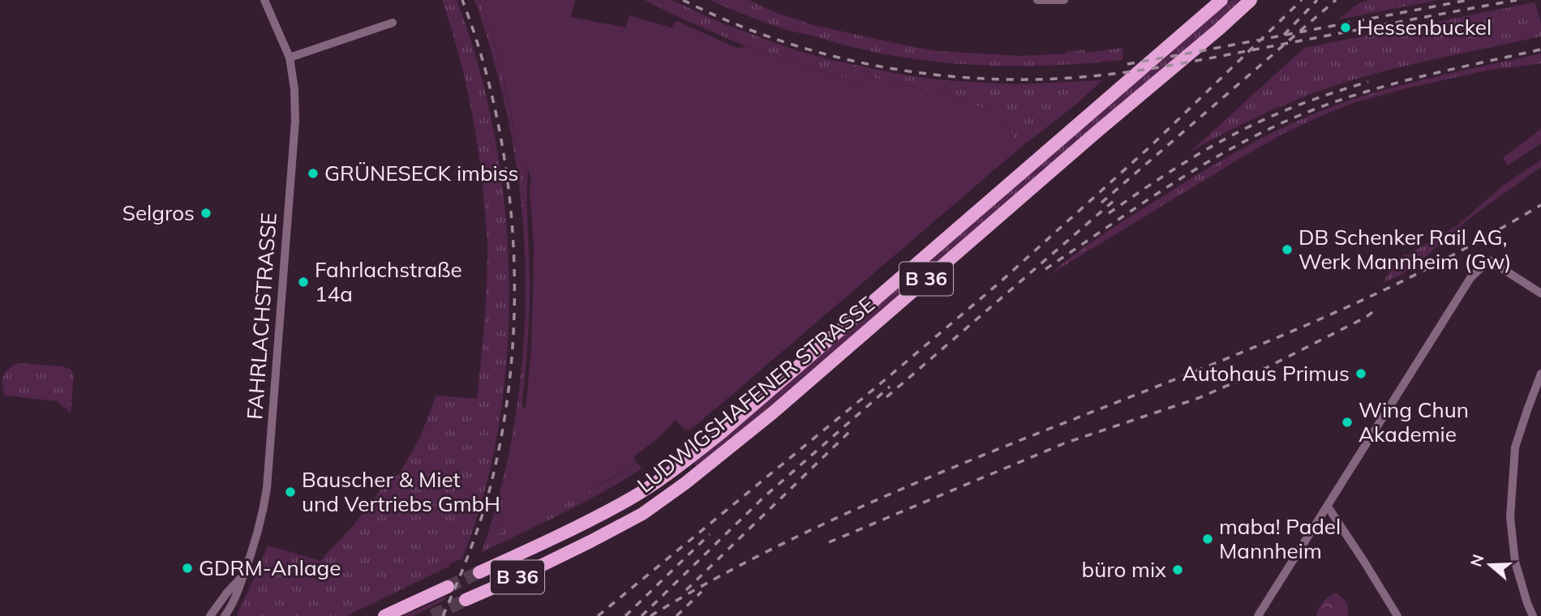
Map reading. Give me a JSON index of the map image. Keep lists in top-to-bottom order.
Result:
{
  "streets": {
    "main road": ["B 36", "LUDWIGSHAFENER STRASSE"],
    "street": ["FAHRLACHSTRASSE"]
  },
  "places": [
    "Hessenbuckel",
    "GRÜNESECK imbiss",
    "Selgros",
    "DB Schenker Rail AG, Werk Mannheim (Gw)",
    "Fahrlachstraße 14a",
    "Autohaus Primus",
    "Wing Chun Akademie",
    "Bauscher & Miet und Vertriebs GmbH",
    "maba! Padel Mannheim",
    "GDRM-Anlage",
    "büro mix"
  ],
  "north": "left"
}
